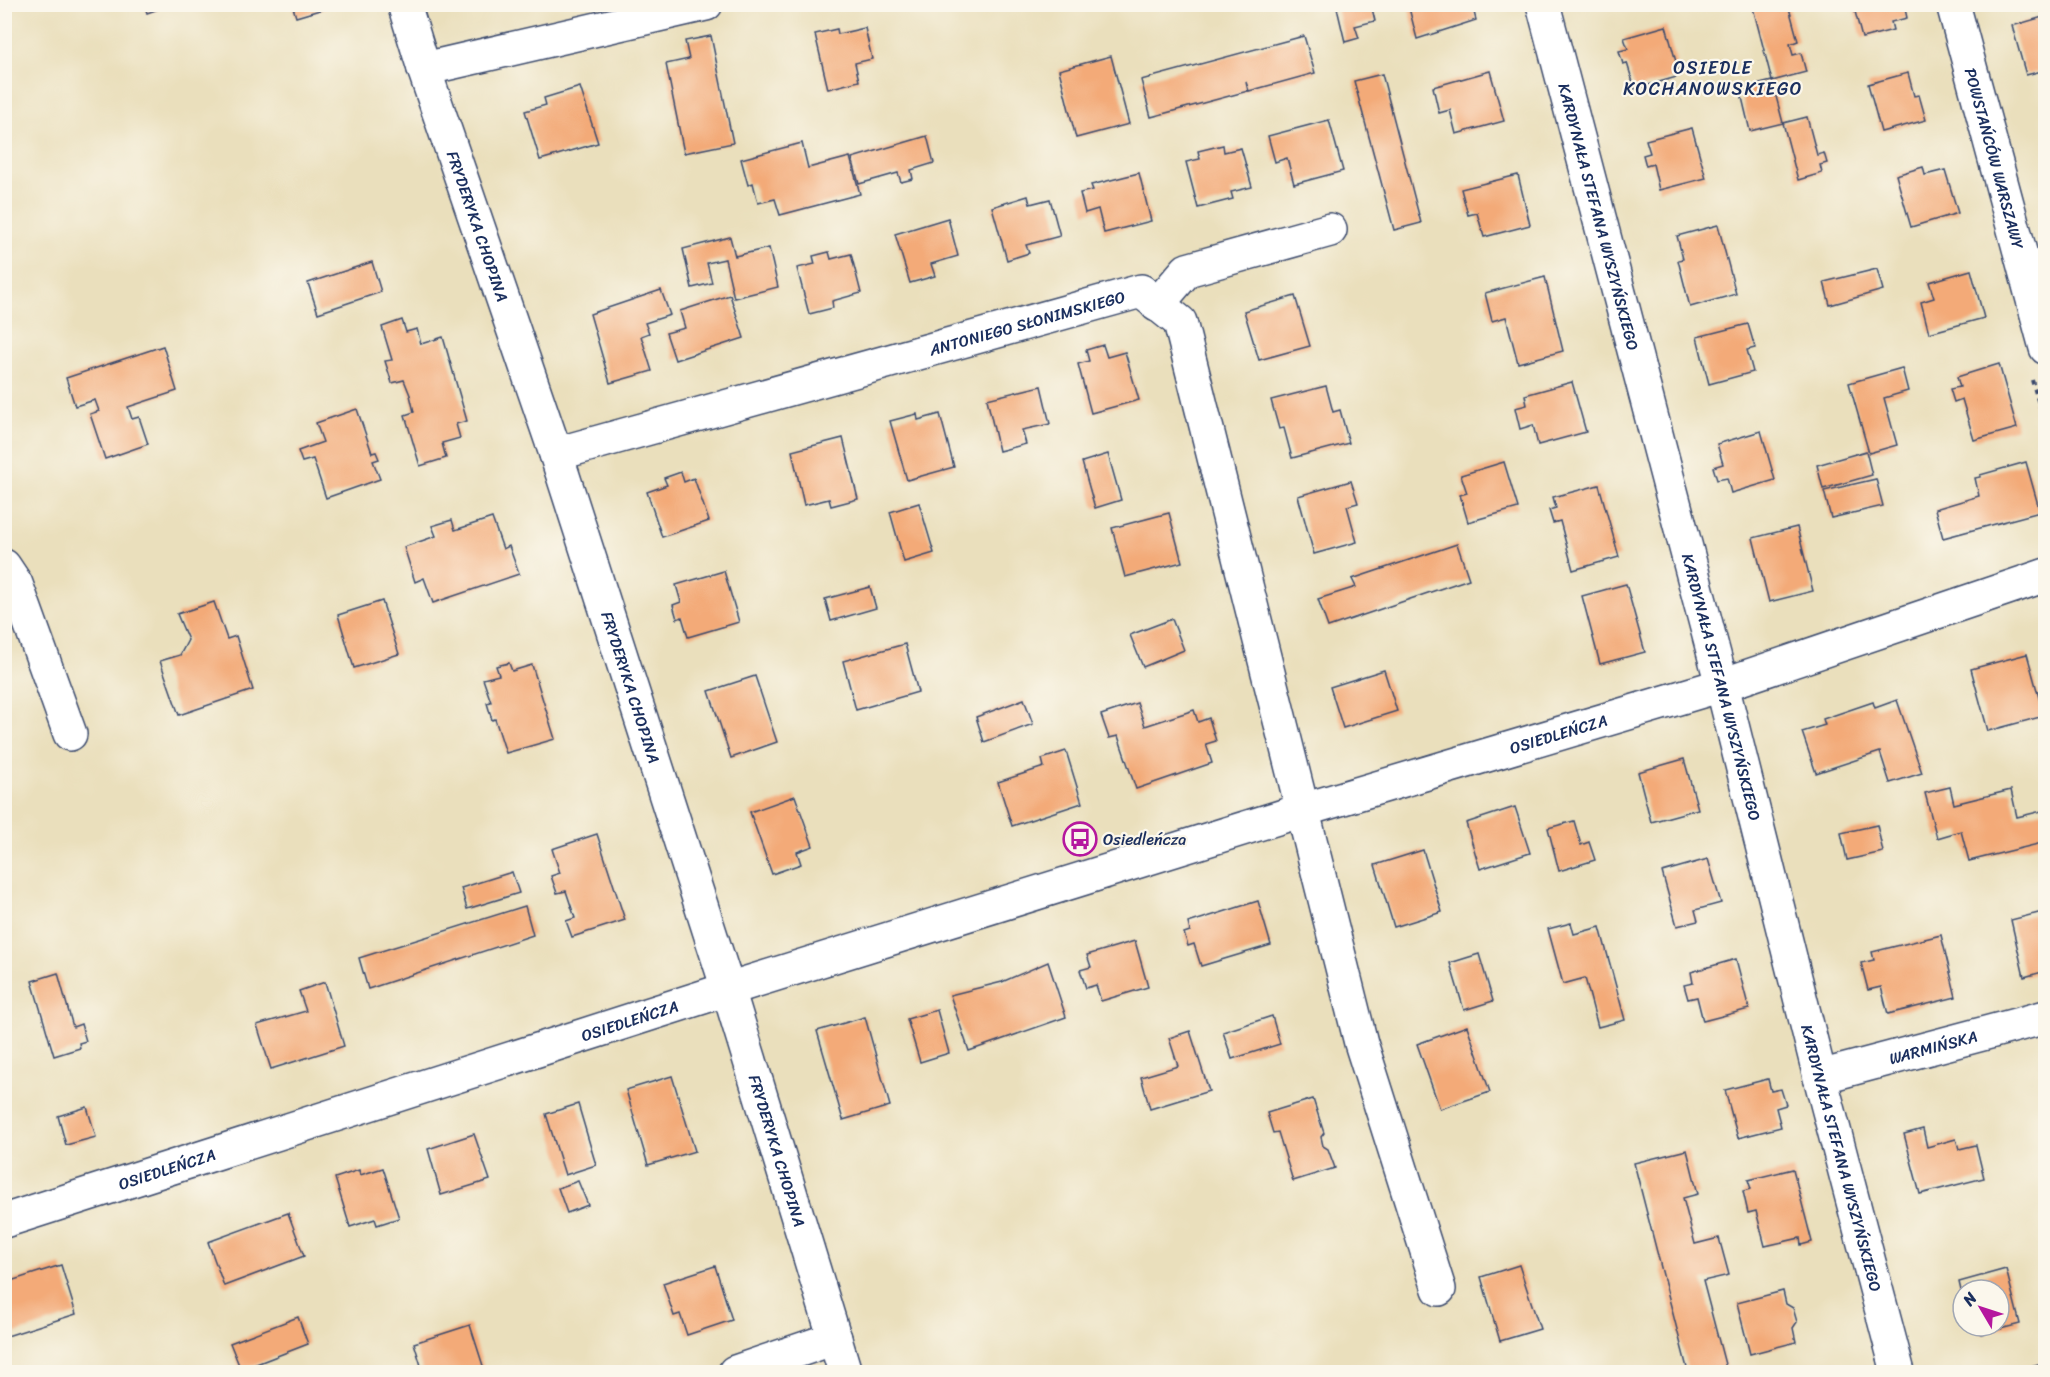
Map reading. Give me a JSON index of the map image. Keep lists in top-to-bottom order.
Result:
{
  "streets": {
    "street": [
      "POWSTAŃCÓW WARSZAWY",
      "KARDYNAŁA STEFANA WYSZYŃSKIEGO",
      "FRYDERYKA CHOPINA",
      "ANTONIEGO SŁONIMSKIEGO",
      "OSIEDLEŃCZA",
      "WARMIŃSKA"
    ]
  },
  "crossings": [
    ["KARDYNAŁA STEFANA WYSZYŃSKIEGO", "OSIEDLEŃCZA"],
    ["KARDYNAŁA STEFANA WYSZYŃSKIEGO", "WARMIŃSKA"],
    ["FRYDERYKA CHOPINA", "ANTONIEGO SŁONIMSKIEGO"],
    ["FRYDERYKA CHOPINA", "OSIEDLEŃCZA"],
    ["ANTONIEGO SŁONIMSKIEGO", "OSIEDLEŃCZA"]
  ],
  "districts": ["OSIEDLE KOCHANOWSKIEGO"],
  "places": {
    "bus stop": ["Osiedleńcza"]
  },
  "north": "top left"
}
